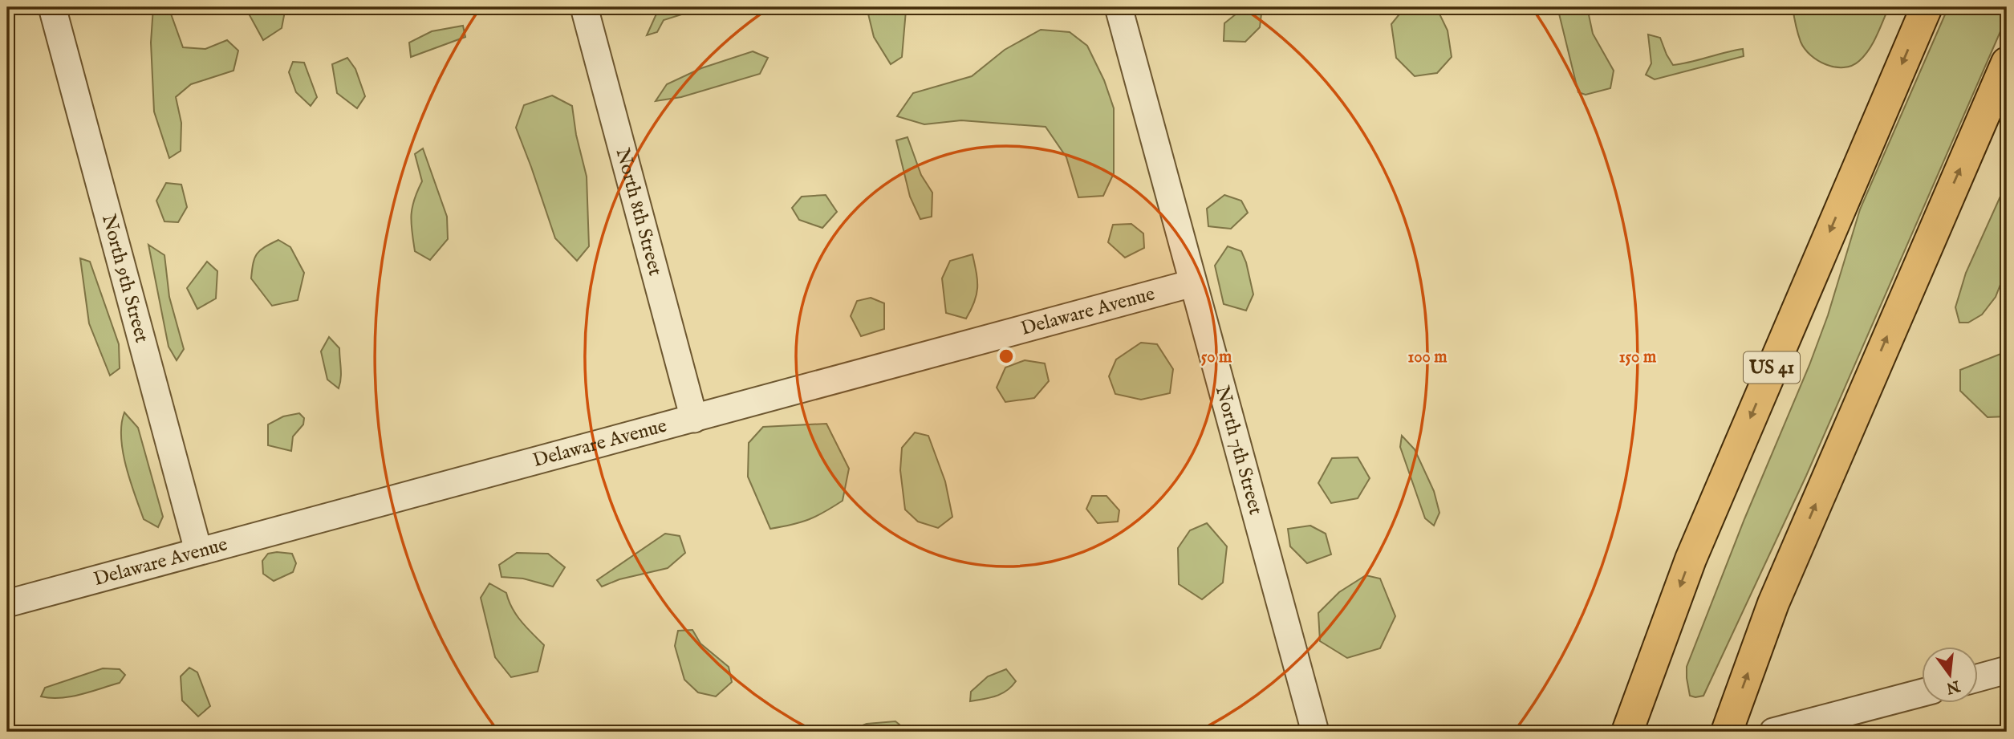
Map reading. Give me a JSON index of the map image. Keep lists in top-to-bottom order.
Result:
{
  "streets": {
    "main road": ["US 41"],
    "street": [
      "North 8th Street",
      "North 9th Street",
      "Delaware Avenue",
      "North 7th Street"
    ]
  },
  "crossings": [
    ["North 8th Street", "Delaware Avenue"],
    ["North 9th Street", "Delaware Avenue"],
    ["Delaware Avenue", "North 7th Street"]
  ],
  "north": "bottom",
  "rings": ["50 m", "100 m", "150 m"]
}
